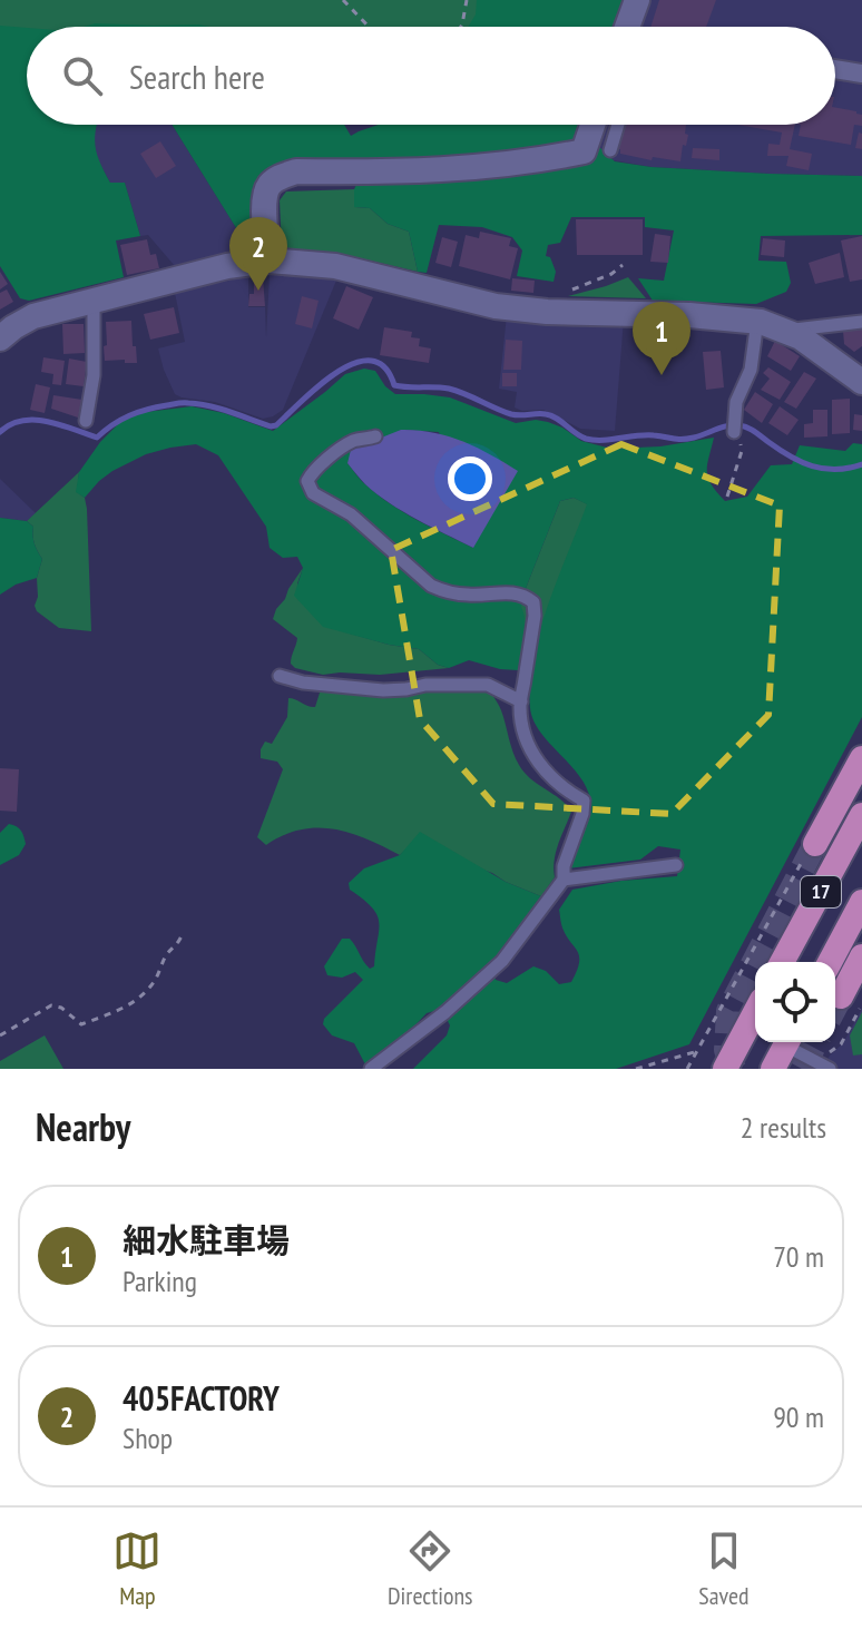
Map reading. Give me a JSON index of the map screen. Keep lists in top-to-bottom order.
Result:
{
  "streets": {
    "main road": ["17"]
  },
  "page": {
    "search": "Search here",
    "pins": ["2", "1"],
    "heading": ["Nearby", "2 results"],
    "list": [
      {
        "mark": "1",
        "name": "細水駐車場",
        "note": "Parking",
        "value": "70 m"
      },
      {
        "mark": "2",
        "name": "405FACTORY",
        "note": "Shop",
        "value": "90 m"
      }
    ],
    "nav": ["Map", "Directions", "Saved"]
  }
}
